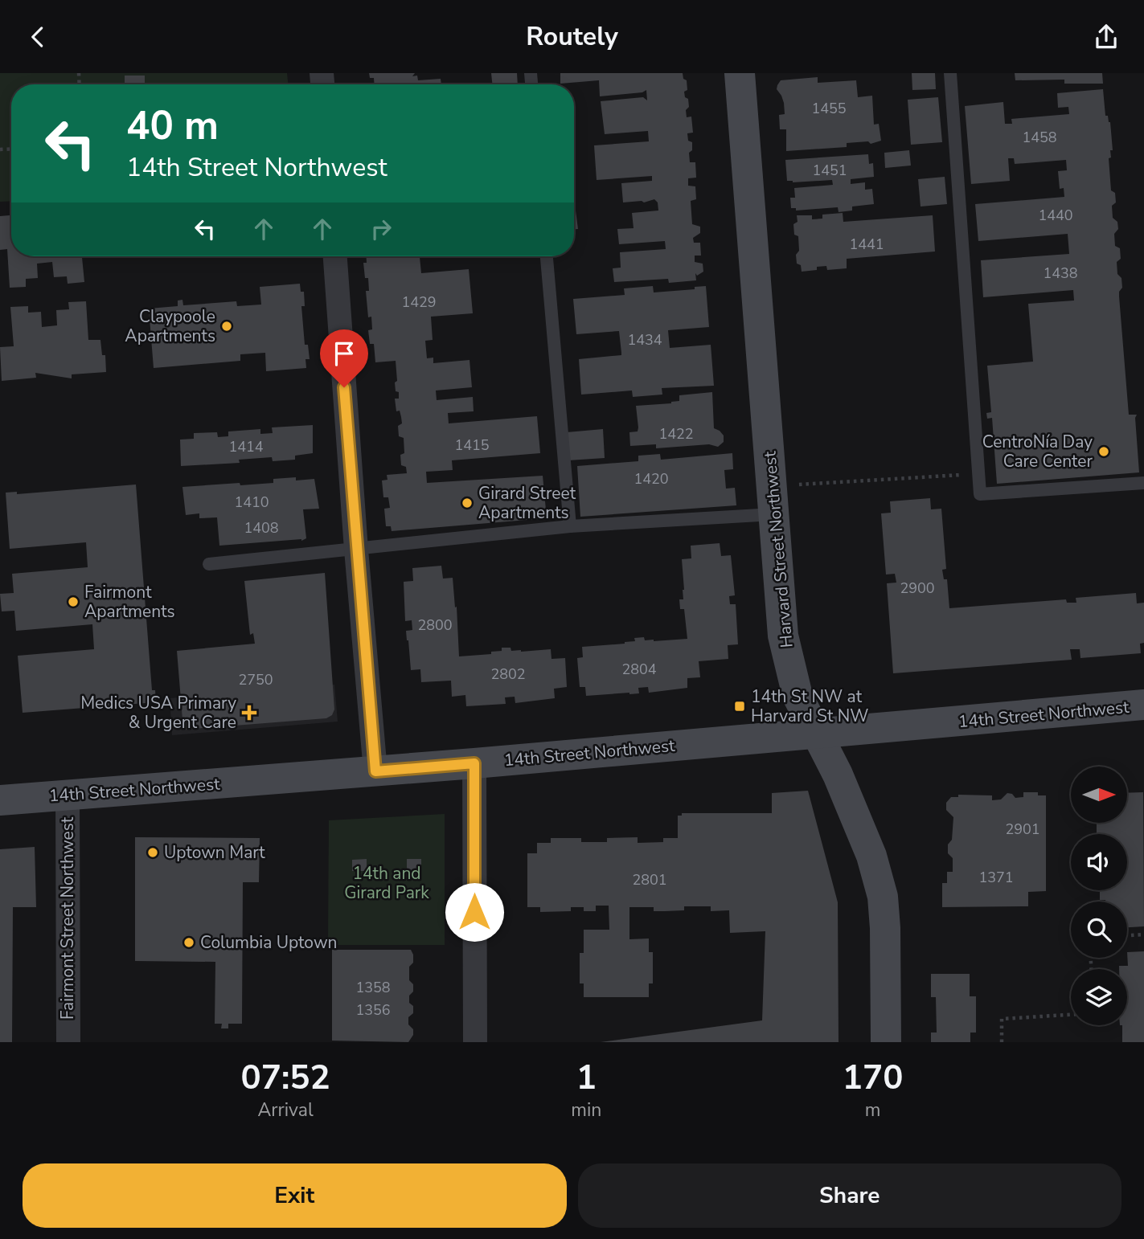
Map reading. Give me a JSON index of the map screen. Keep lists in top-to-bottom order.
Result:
{
  "streets": {
    "main road": ["Harvard Street Northwest", "14th Street Northwest"],
    "street": ["Fairmont Street Northwest"]
  },
  "crossings": [
    ["Harvard Street Northwest", "14th Street Northwest"],
    ["14th Street Northwest", "Fairmont Street Northwest"]
  ],
  "parks": ["14th and Girard Park"],
  "places": {
    "other": [
      "Claypoole Apartments",
      "CentroNía Day Care Center",
      "Girard Street Apartments",
      "Fairmont Apartments",
      "Uptown Mart",
      "Columbia Uptown"
    ],
    "transit": ["14th St NW at Harvard St NW"],
    "health": ["Medics USA Primary & Urgent Care"]
  },
  "house_numbers": [
    "1455",
    "1458",
    "1451",
    "1440",
    "1441",
    "1438",
    "1429",
    "1434",
    "1422",
    "1415",
    "1414",
    "1420",
    "1410",
    "1408",
    "2900",
    "2800",
    "2804",
    "2802",
    "2750",
    "2901",
    "1371",
    "2801",
    "1358",
    "1356"
  ],
  "north": "right",
  "page": {
    "header": "Routely",
    "turn": ["40 m", "14th Street Northwest"],
    "eta": [
      "07:52",
      "Arrival",
      "1",
      "min",
      "170",
      "m"
    ],
    "buttons": ["Exit", "Share"]
  }
}
